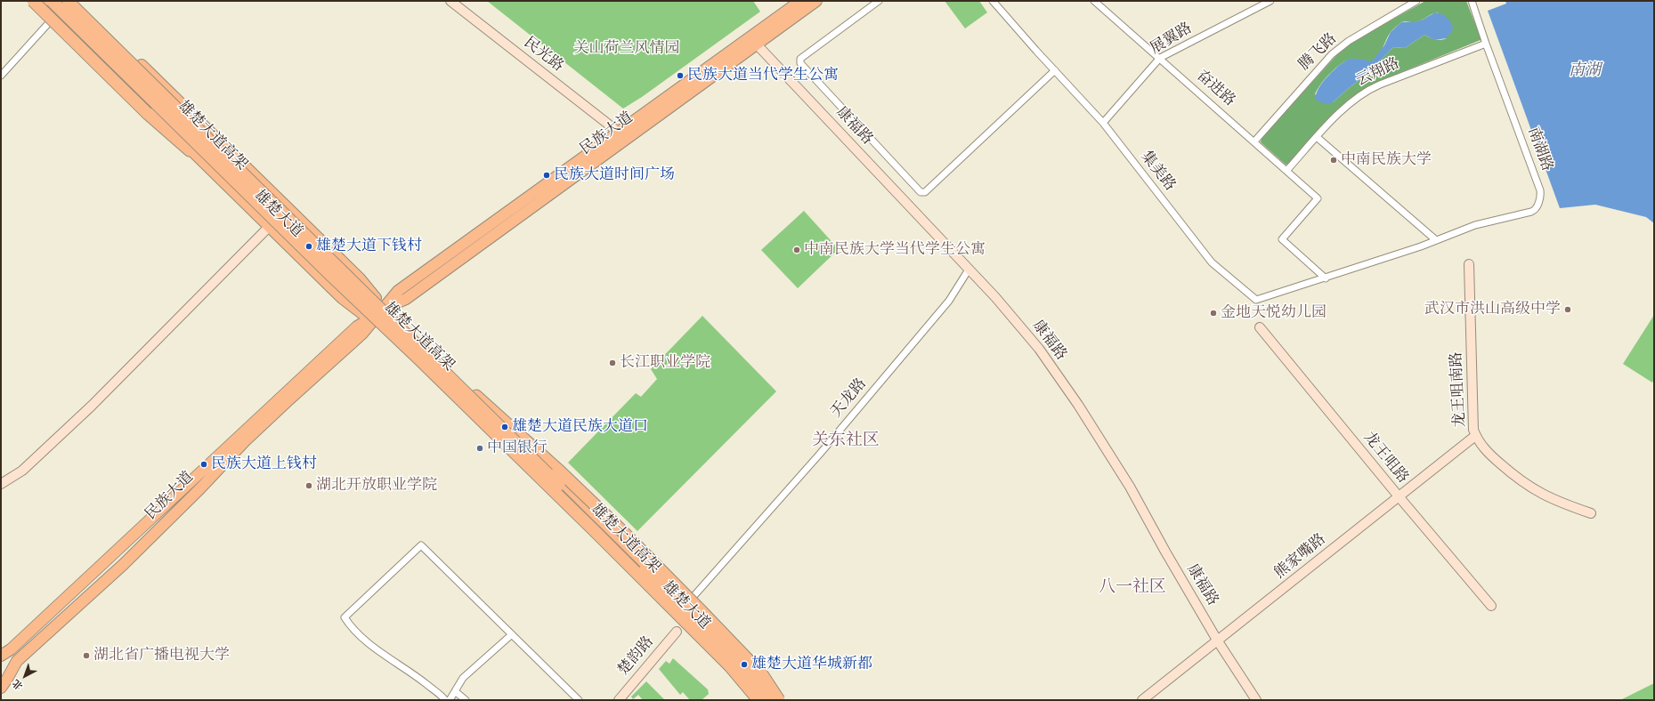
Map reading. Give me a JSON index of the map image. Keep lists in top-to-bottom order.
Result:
{
  "streets": {
    "highway": ["雄楚大道高架"],
    "main road": ["民族大道", "雄楚大道"],
    "street": [
      "展翼路",
      "腾飞路",
      "民光路",
      "云翔路",
      "奋进路",
      "康福路",
      "南湖路",
      "集美路",
      "龙王咀南路",
      "天龙路",
      "龙王咀路",
      "熊家嘴路",
      "楚韵路"
    ]
  },
  "crossings": [
    ["展翼路", "奋进路"],
    ["展翼路", "集美路"],
    ["腾飞路", "奋进路"],
    ["民光路", "民族大道"],
    ["云翔路", "奋进路"],
    ["云翔路", "南湖路"],
    ["奋进路", "南湖路"],
    ["奋进路", "集美路"],
    ["康福路", "民族大道"],
    ["康福路", "天龙路"],
    ["康福路", "熊家嘴路"],
    ["民族大道", "雄楚大道"],
    ["南湖路", "集美路"],
    ["雄楚大道", "天龙路"],
    ["龙王咀南路", "熊家嘴路"],
    ["龙王咀路", "熊家嘴路"]
  ],
  "districts": ["关东社区", "八一社区"],
  "water": ["南湖"],
  "parks": ["关山荷兰风情园"],
  "places": [
    "民族大道当代学生公寓",
    "中南民族大学",
    "民族大道时间广场",
    "雄楚大道下钱村",
    "中南民族大学当代学生公寓",
    "武汉市洪山高级中学",
    "金地天悦幼儿园",
    "长江职业学院",
    "雄楚大道民族大道口",
    "中国银行",
    "民族大道上钱村",
    "湖北开放职业学院",
    "湖北省广播电视大学",
    "雄楚大道华城新都"
  ],
  "north": "bottom left"
}
